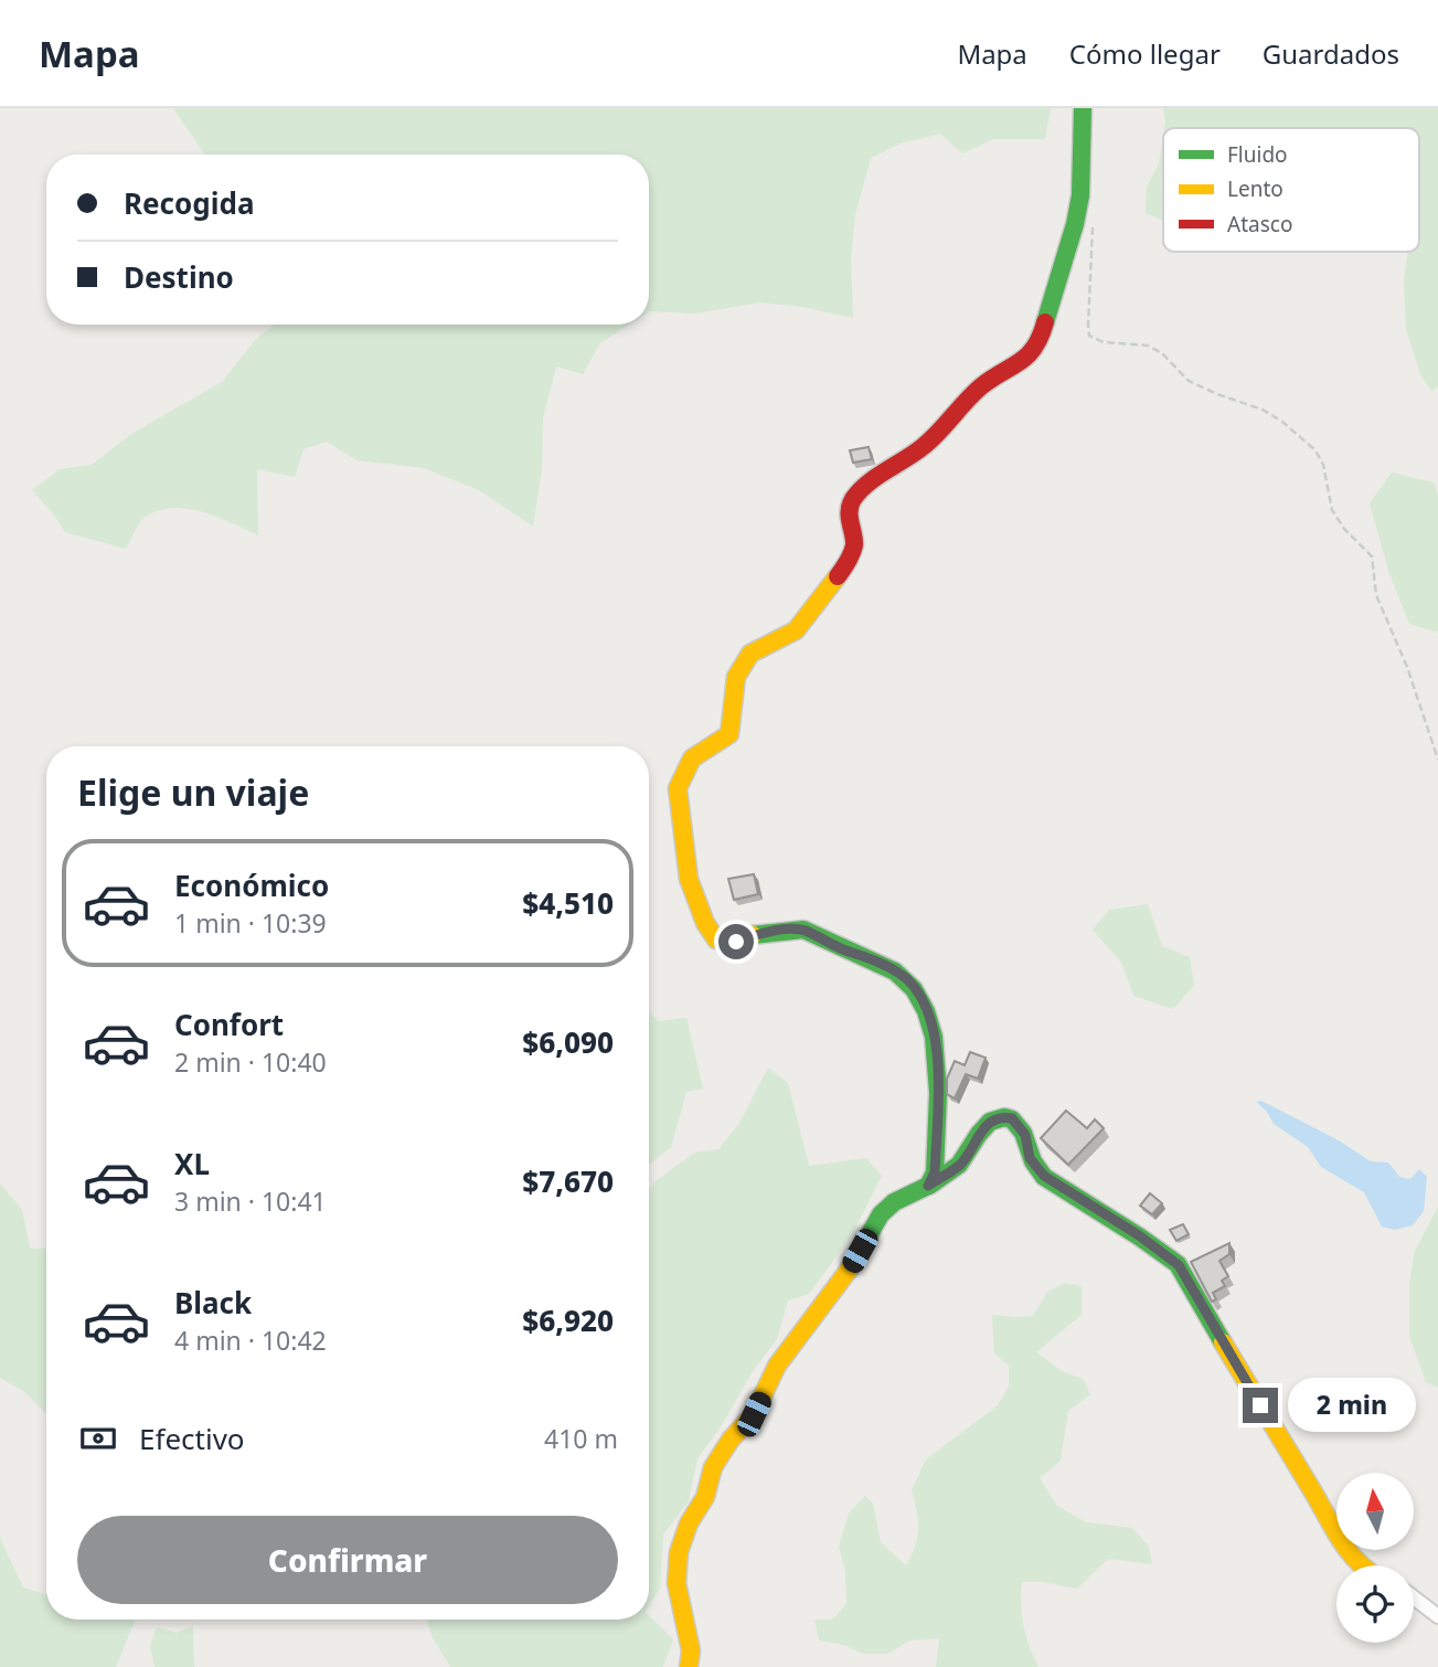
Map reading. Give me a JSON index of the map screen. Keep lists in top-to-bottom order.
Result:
{
  "legend": ["Fluido", "Lento", "Atasco"],
  "north": "top",
  "page": {
    "header": "Mapa",
    "nav": ["Mapa", "Cómo llegar", "Guardados"],
    "banner": ["Recogida", "Destino"],
    "heading": "Elige un viaje",
    "list": [
      {
        "name": "Económico",
        "note": "1 min · 10:39",
        "value": "$4,510"
      },
      {
        "name": "Confort",
        "note": "2 min · 10:40",
        "value": "$6,090"
      },
      {
        "name": "XL",
        "note": "3 min · 10:41",
        "value": "$7,670"
      },
      {
        "name": "Black",
        "note": "4 min · 10:42",
        "value": "$6,920"
      }
    ],
    "bubble": "2 min",
    "pay": ["Efectivo", "410 m"],
    "buttons": "Confirmar"
  }
}
